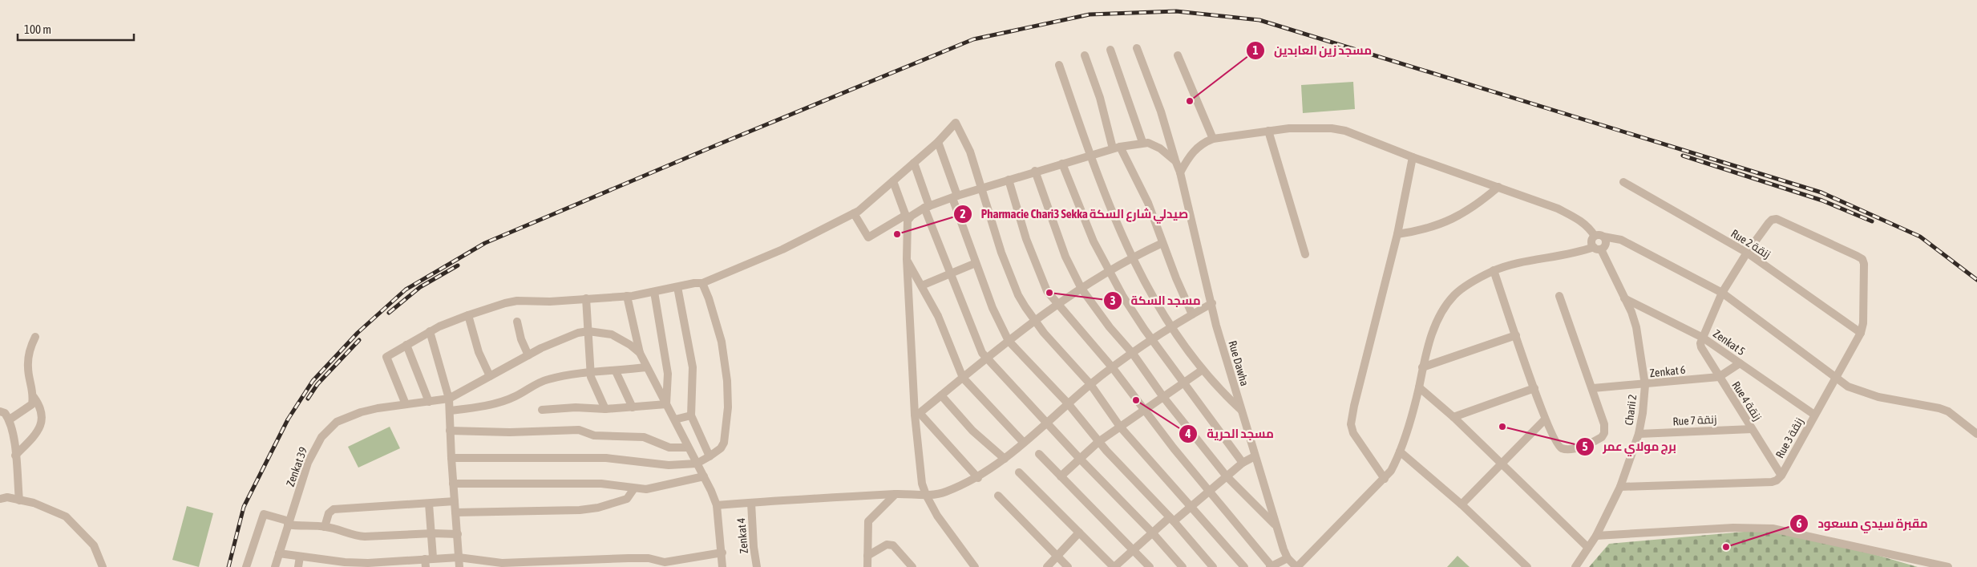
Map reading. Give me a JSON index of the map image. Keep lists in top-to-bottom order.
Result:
{
  "streets": {
    "street": [
      "Rue 2 زنقة",
      "Zenkat 5",
      "Rue Dawha",
      "Zenkat 6",
      "Rue 4 زنقة",
      "Charii 2",
      "Rue 7 زنقة",
      "Rue 3 زنقة",
      "Zenkat 39",
      "Zenkat 4"
    ]
  },
  "crossings": [
    ["Rue 2 زنقة", "Rue 3 زنقة"],
    ["Zenkat 5", "Zenkat 6"],
    ["Zenkat 5", "Rue 4 زنقة"],
    ["Zenkat 5", "Charii 2"],
    ["Zenkat 5", "Rue 3 زنقة"],
    ["Zenkat 6", "Rue 4 زنقة"],
    ["Zenkat 6", "Charii 2"],
    ["Rue 4 زنقة", "Rue 7 زنقة"],
    ["Rue 4 زنقة", "Rue 3 زنقة"],
    ["Charii 2", "Rue 7 زنقة"],
    ["Charii 2", "Rue 3 زنقة"]
  ],
  "places": [
    "مسجد زين العابدين",
    "Pharmacie Chari3 Sekka صيدلي شارع السكة",
    "مسجد السكة",
    "مسجد الحرية",
    "برج مولاي عمر",
    "مقبرة سيدي مسعود"
  ],
  "scale_bar": "100 m"
}
